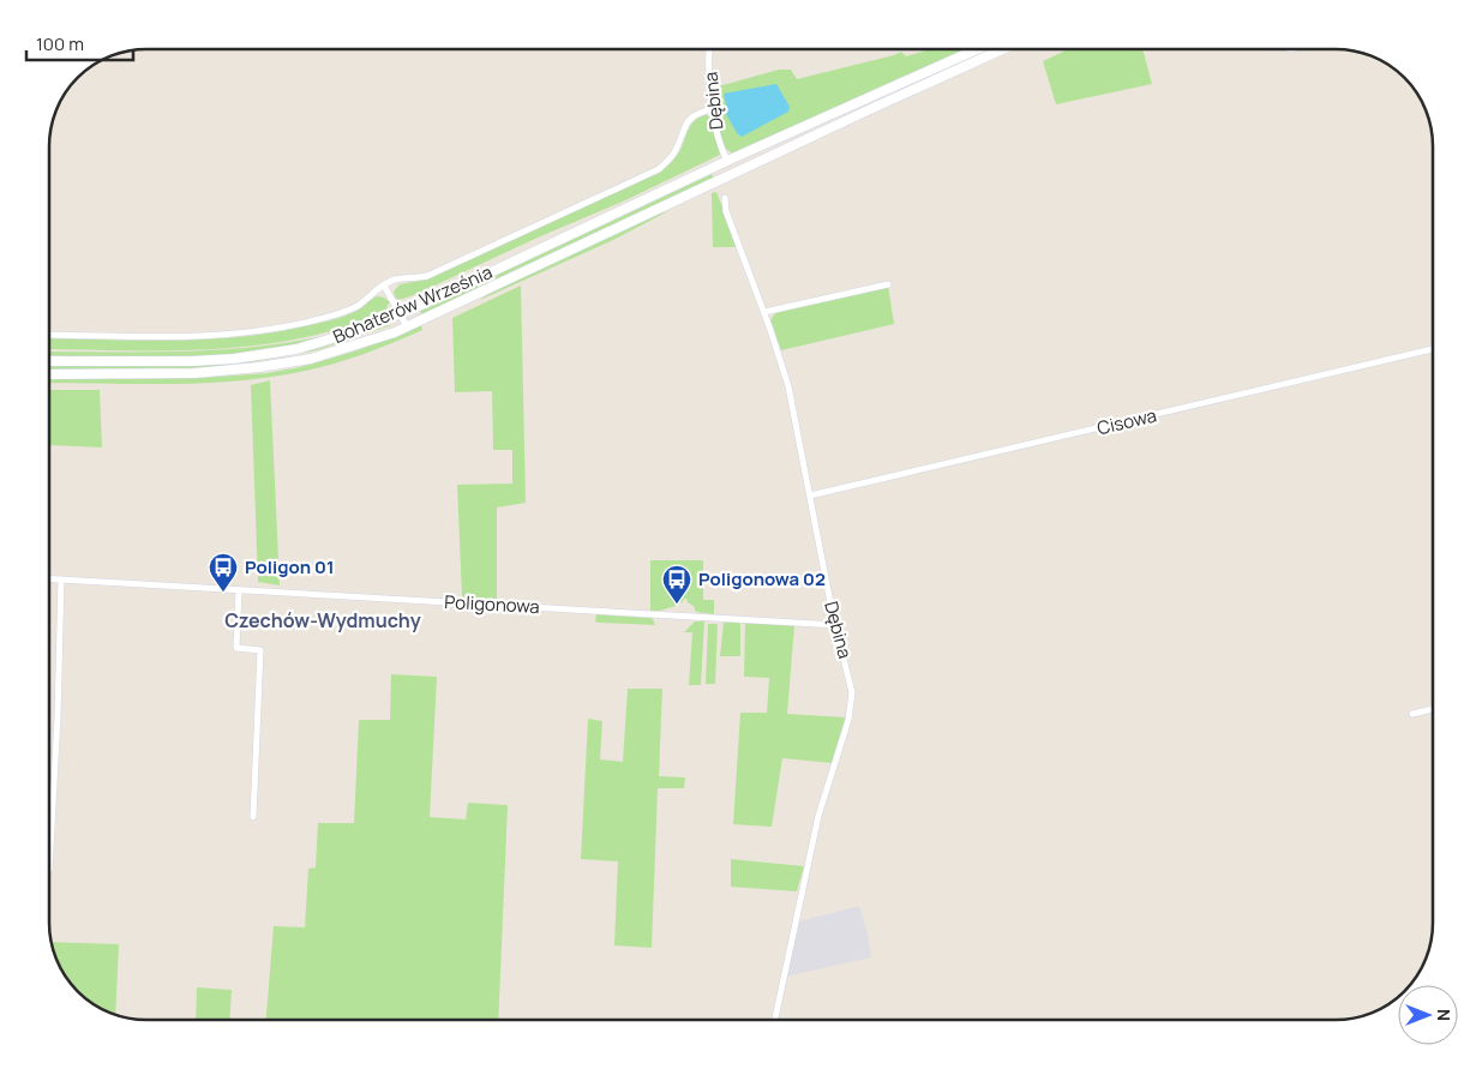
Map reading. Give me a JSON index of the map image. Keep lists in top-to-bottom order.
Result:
{
  "streets": {
    "main road": ["Bohaterów Września"],
    "street": ["Dębina", "Cisowa", "Poligonowa"]
  },
  "crossings": [
    ["Dębina", "Bohaterów Września"],
    ["Dębina", "Cisowa"],
    ["Dębina", "Poligonowa"]
  ],
  "districts": ["Czechów-Wydmuchy"],
  "places": {
    "bus stop": ["Poligon 01", "Poligonowa 02"]
  },
  "scale_bar": "100 m",
  "north": "right"
}
